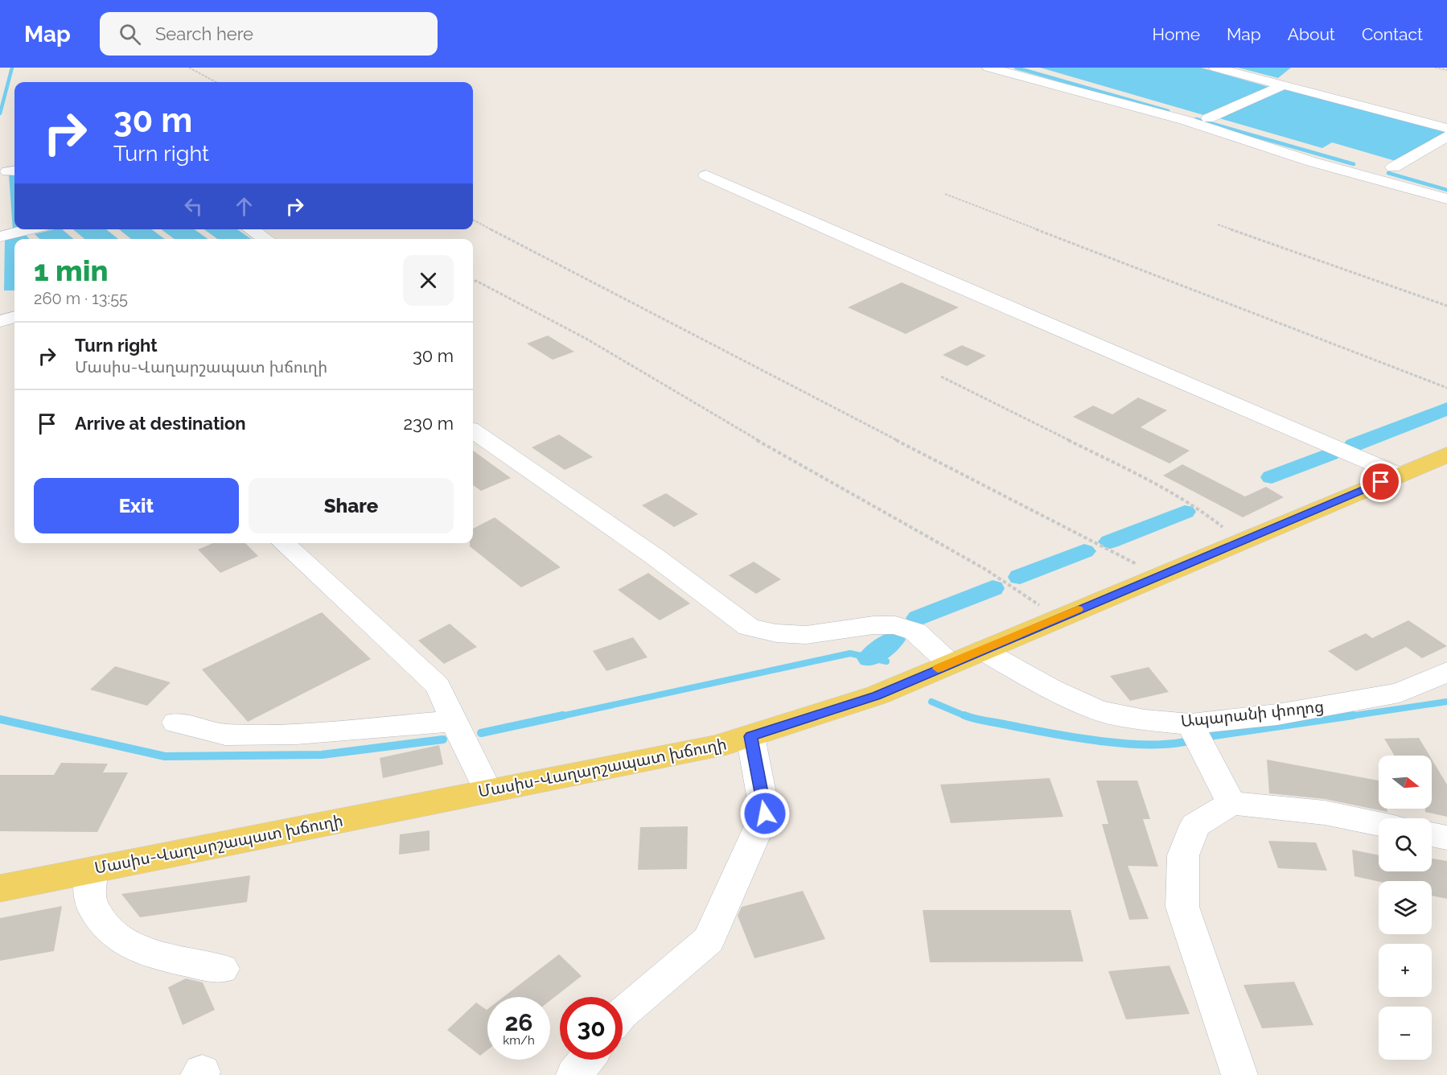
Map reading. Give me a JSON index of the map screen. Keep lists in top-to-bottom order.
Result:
{
  "streets": {
    "main road": ["Մասիս-Վաղարշապատ խճուղի"],
    "street": ["Ապարանի փողոց"]
  },
  "crossings": [
    ["Ապարանի փողոց", "Մասիս-Վաղարշապատ խճուղի"]
  ],
  "north": "right",
  "page": {
    "header": "Map",
    "search": "Search here",
    "nav": [
      "Home",
      "Map",
      "About",
      "Contact"
    ],
    "turn": ["30 m", "Turn right"],
    "heading": ["1 min", "260 m · 13:55"],
    "list": [
      {
        "name": "Turn right",
        "note": "Մասիս-Վաղարշապատ խճուղի",
        "value": "30 m"
      },
      {
        "name": "Arrive at destination",
        "value": "230 m"
      }
    ],
    "buttons": ["Exit", "Share"],
    "map_buttons": ["+", "−"],
    "speed": "26 km/h",
    "limit": "30"
  }
}
